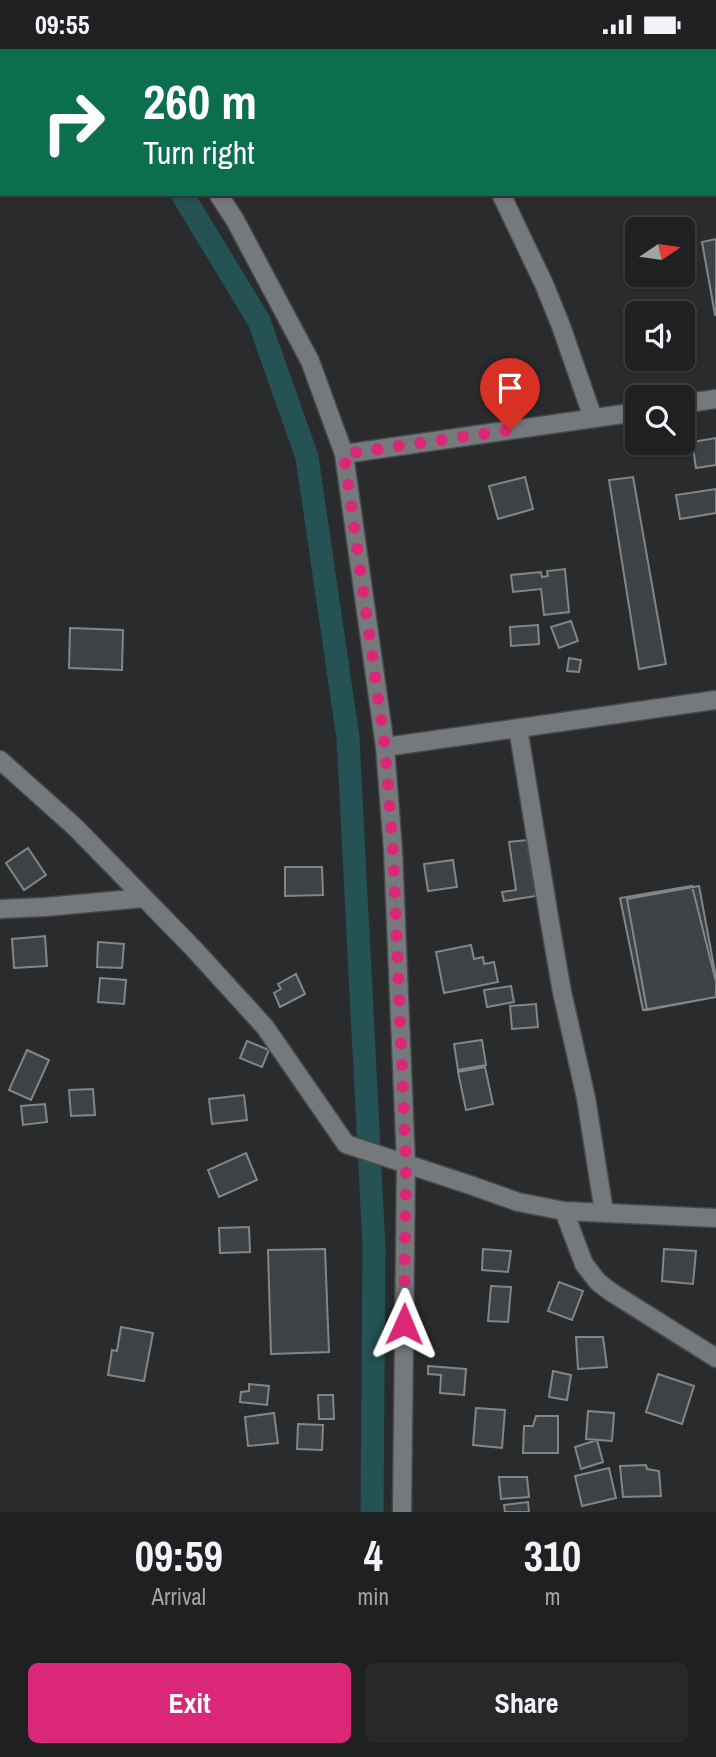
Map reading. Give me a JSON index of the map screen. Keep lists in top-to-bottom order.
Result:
{
  "north": "right",
  "page": {
    "status": "09:55",
    "turn": ["260 m", "Turn right"],
    "eta": [
      "09:59",
      "Arrival",
      "4",
      "min",
      "310",
      "m"
    ],
    "buttons": ["Exit", "Share"]
  }
}
